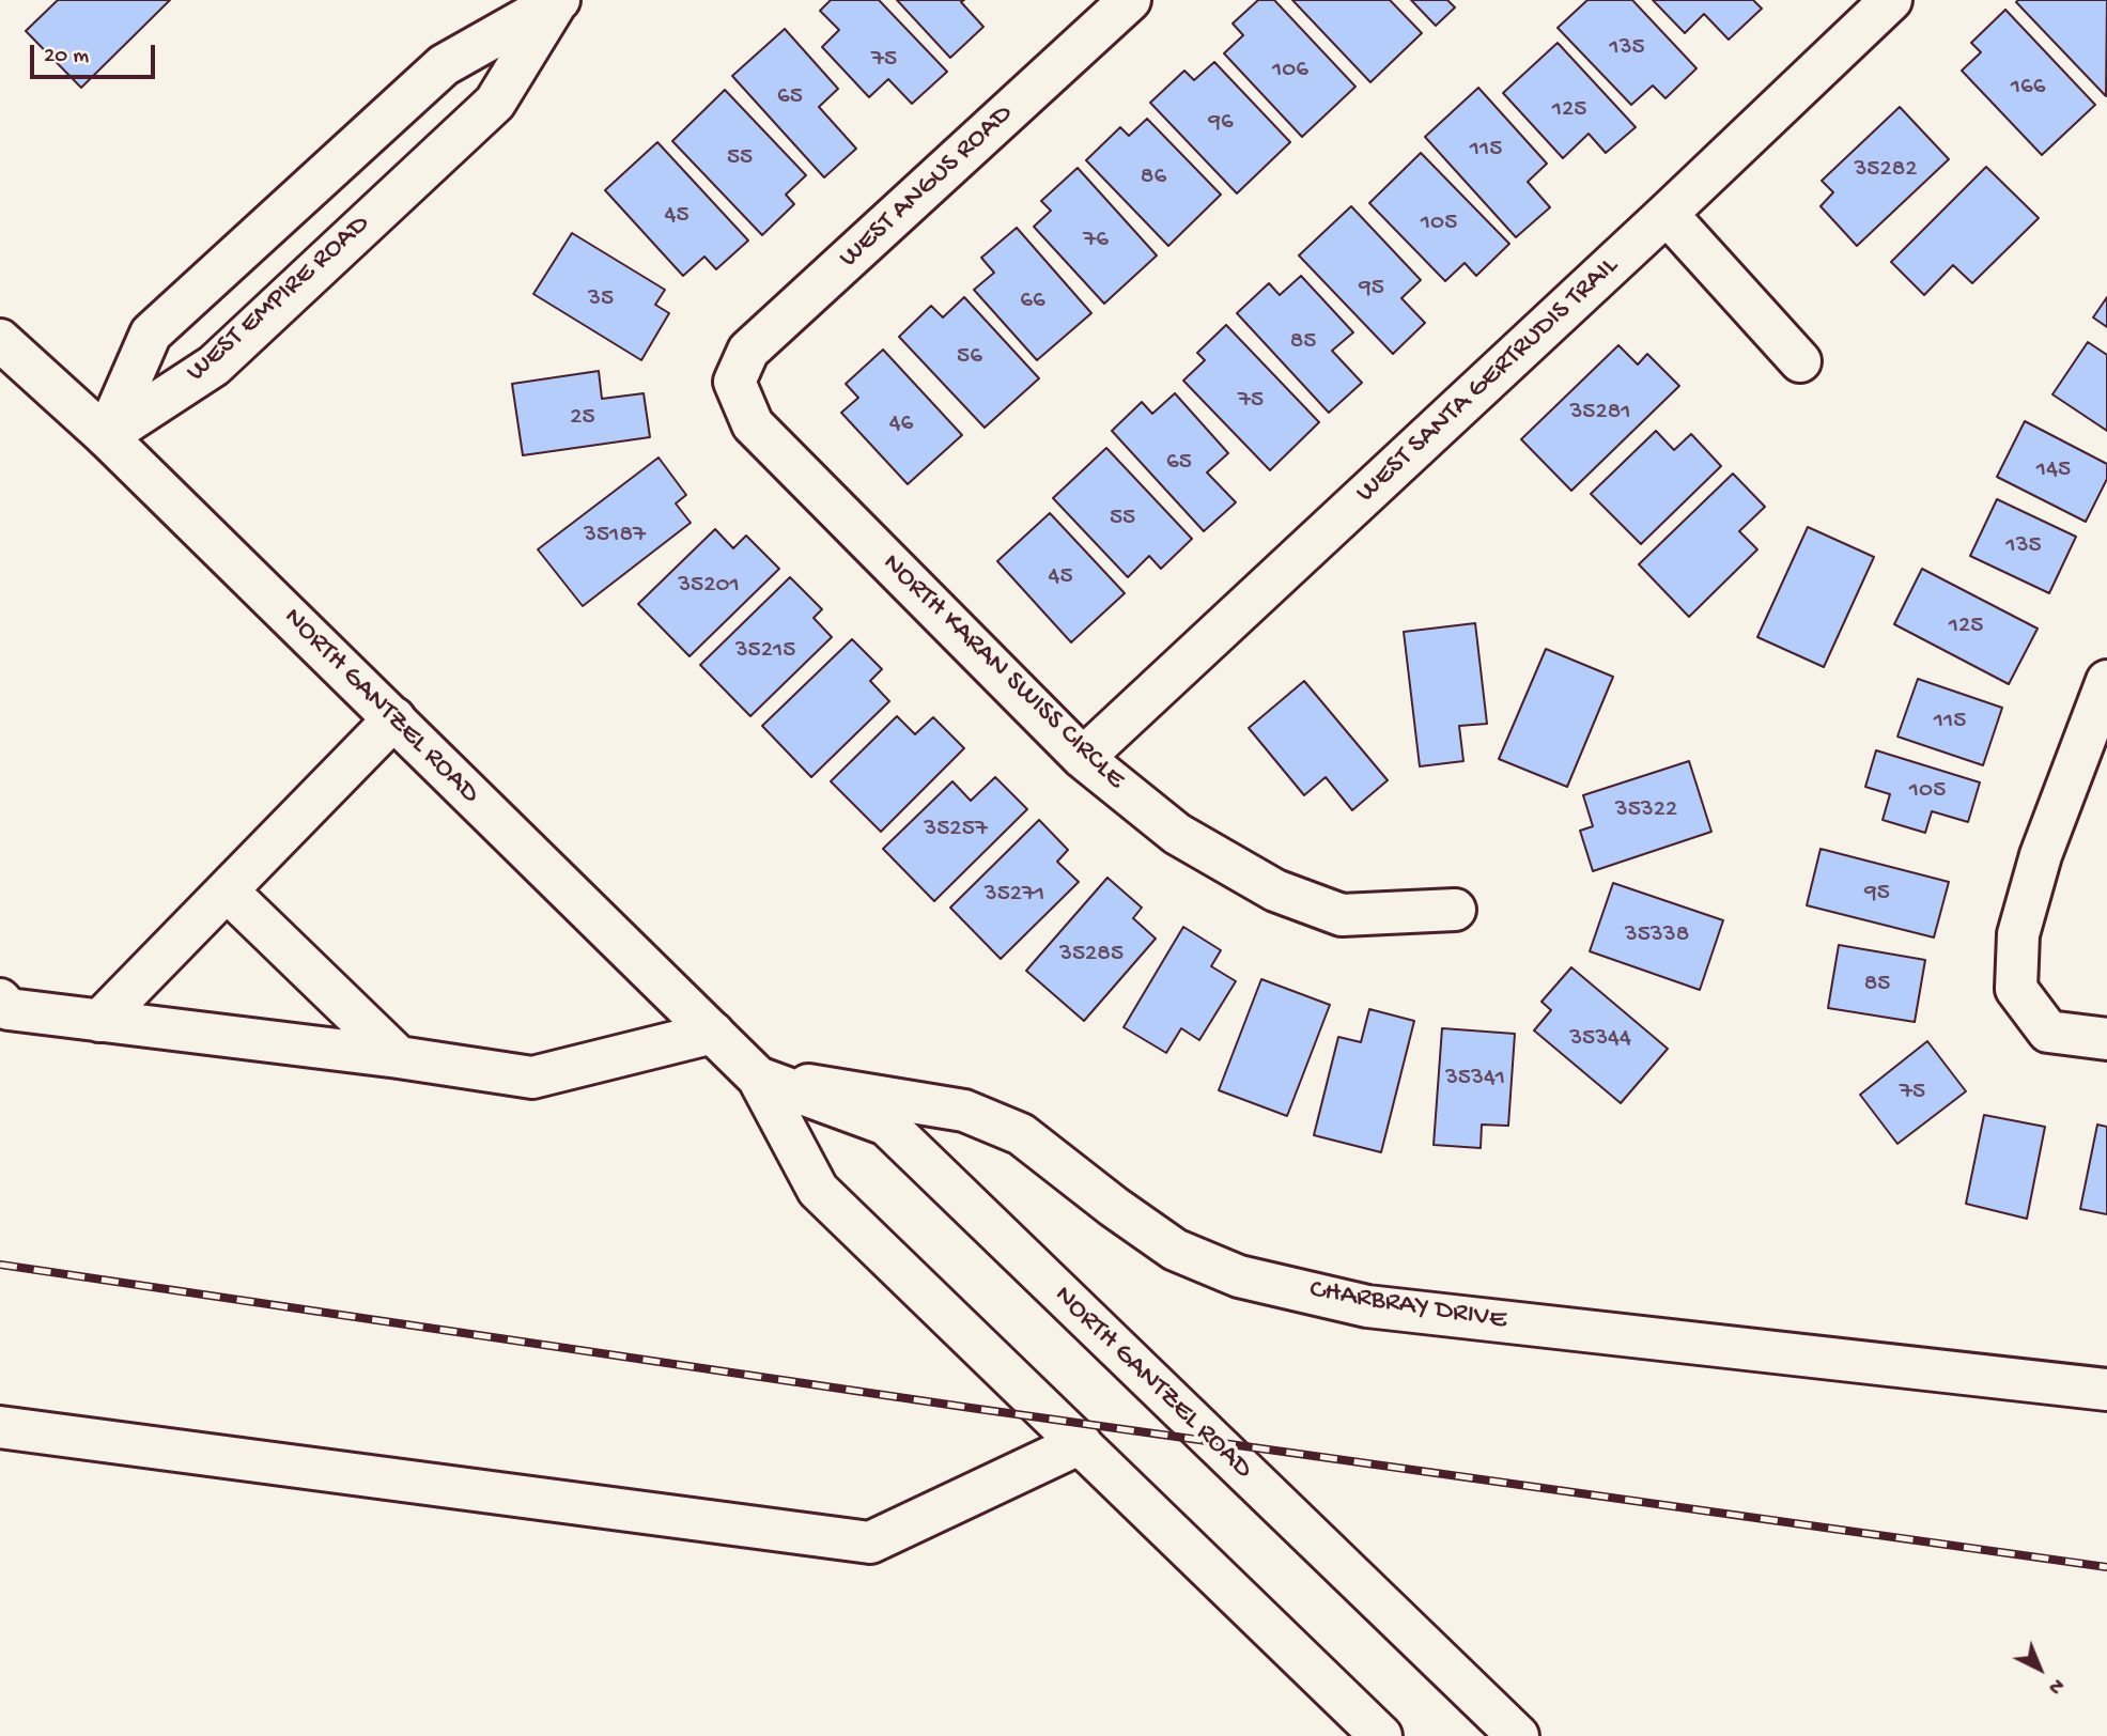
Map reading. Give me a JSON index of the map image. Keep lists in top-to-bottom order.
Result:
{
  "streets": {
    "street": [
      "WEST ANGUS ROAD",
      "WEST EMPIRE ROAD",
      "WEST SANTA GERTRUDIS TRAIL",
      "NORTH KARAN SWISS CIRCLE",
      "NORTH GANTZEL ROAD",
      "CHARBRAY DRIVE"
    ]
  },
  "crossings": [
    ["WEST ANGUS ROAD", "NORTH KARAN SWISS CIRCLE"],
    ["WEST EMPIRE ROAD", "NORTH GANTZEL ROAD"],
    ["WEST SANTA GERTRUDIS TRAIL", "NORTH KARAN SWISS CIRCLE"],
    ["NORTH GANTZEL ROAD", "CHARBRAY DRIVE"]
  ],
  "house_numbers": [
    "135",
    "75",
    "106",
    "166",
    "65",
    "125",
    "96",
    "115",
    "55",
    "35282",
    "86",
    "45",
    "105",
    "76",
    "95",
    "35",
    "66",
    "85",
    "56",
    "75",
    "35281",
    "25",
    "46",
    "65",
    "145",
    "55",
    "35187",
    "135",
    "45",
    "35201",
    "125",
    "35215",
    "115",
    "105",
    "35322",
    "35257",
    "95",
    "35271",
    "35338",
    "35285",
    "85",
    "35344",
    "35341",
    "75"
  ],
  "scale_bar": "20 m",
  "north": "bottom right"
}
